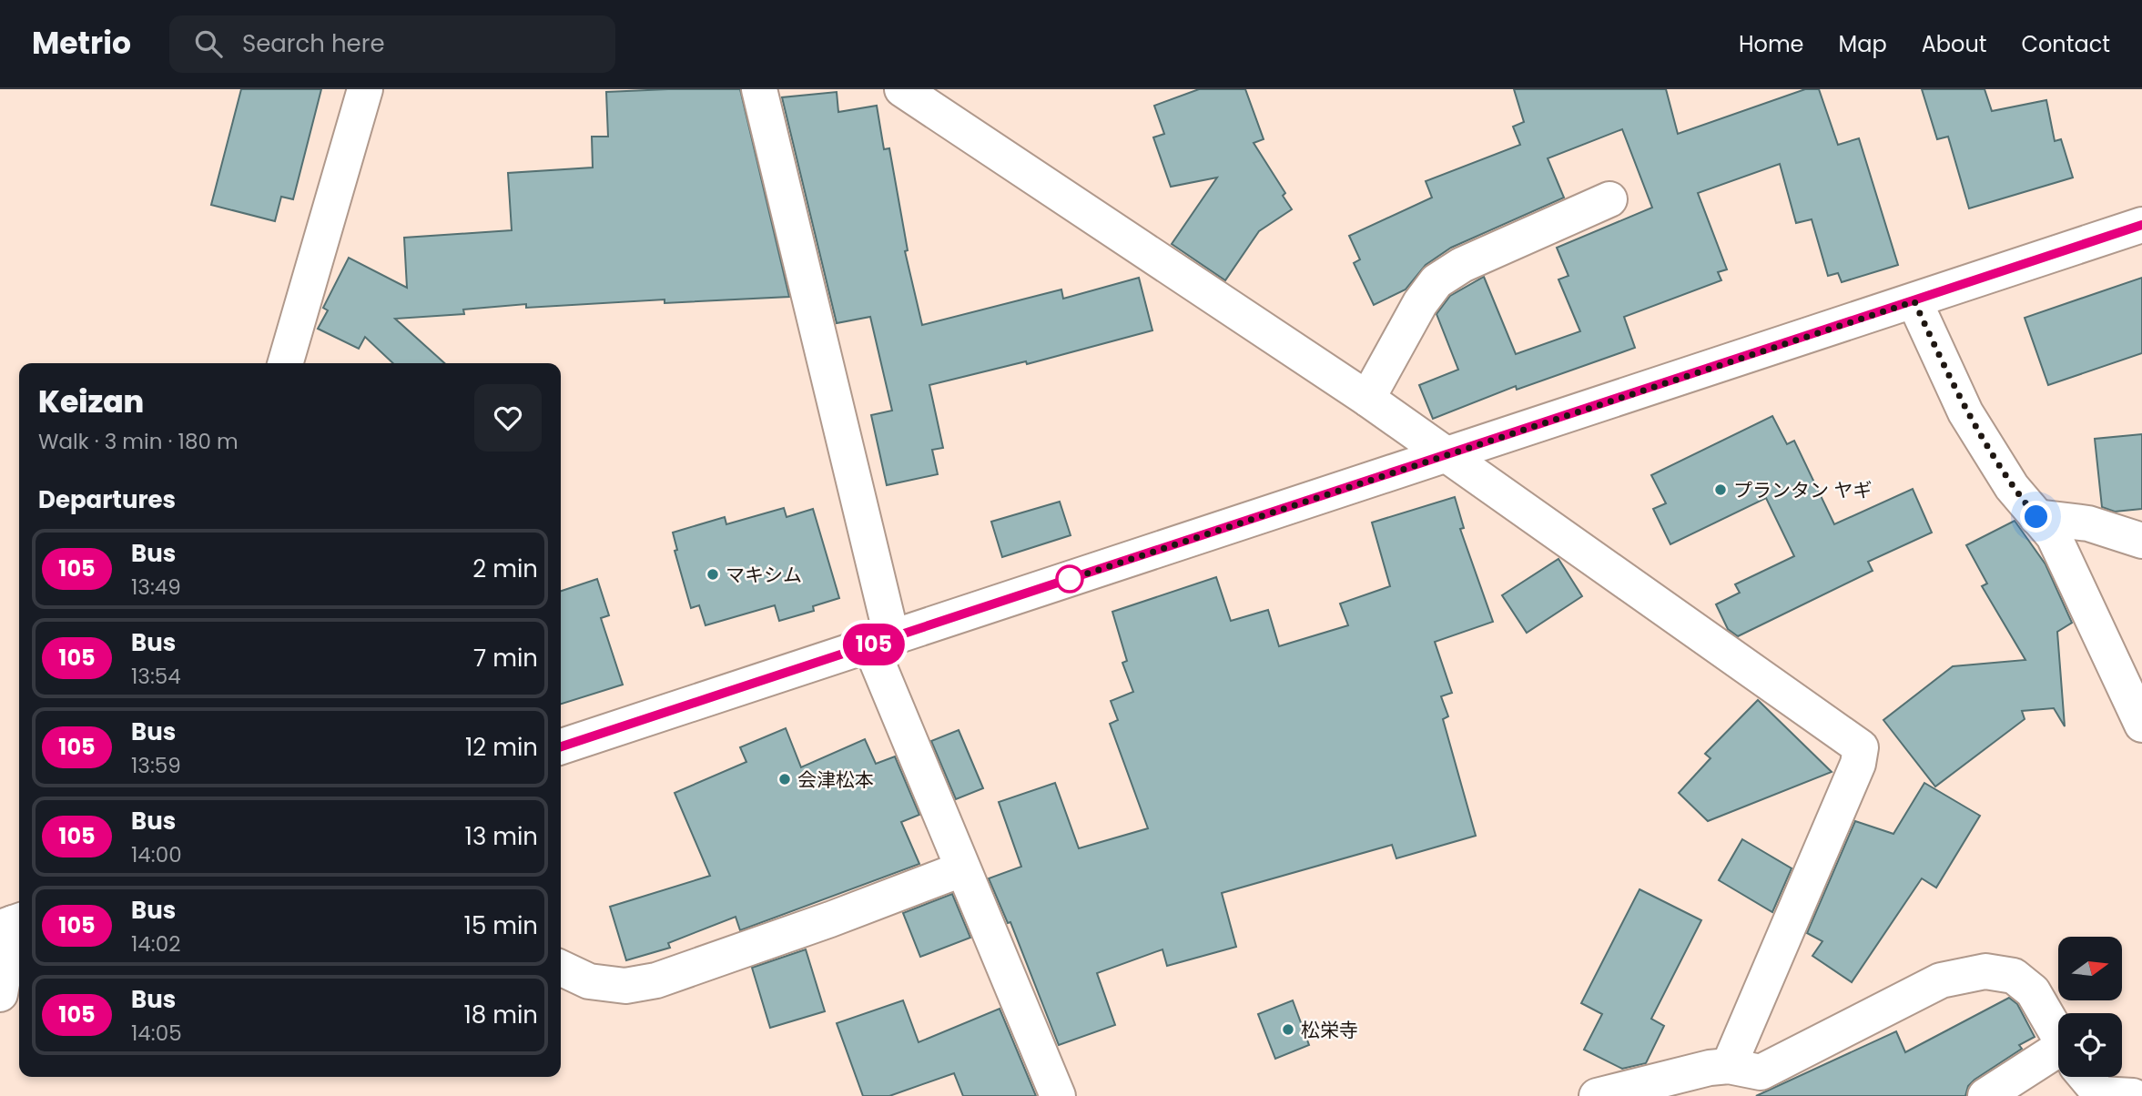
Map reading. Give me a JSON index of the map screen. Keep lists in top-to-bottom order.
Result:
{
  "places": [
    "プランタン ヤギ",
    "マキシム",
    "会津松本",
    "松栄寺"
  ],
  "lines": ["bus line 105"],
  "north": "right",
  "page": {
    "header": "Metrio",
    "search": "Search here",
    "nav": [
      "Home",
      "Map",
      "About",
      "Contact"
    ],
    "on_map": "105",
    "heading": [
      ["Keizan", "Walk · 3 min · 180 m"],
      "Departures"
    ],
    "list": [
      {
        "mark": "105",
        "name": "Bus",
        "note": "13:49",
        "value": "2 min"
      },
      {
        "mark": "105",
        "name": "Bus",
        "note": "13:54",
        "value": "7 min"
      },
      {
        "mark": "105",
        "name": "Bus",
        "note": "13:59",
        "value": "12 min"
      },
      {
        "mark": "105",
        "name": "Bus",
        "note": "14:00",
        "value": "13 min"
      },
      {
        "mark": "105",
        "name": "Bus",
        "note": "14:02",
        "value": "15 min"
      },
      {
        "mark": "105",
        "name": "Bus",
        "note": "14:05",
        "value": "18 min"
      }
    ]
  }
}
